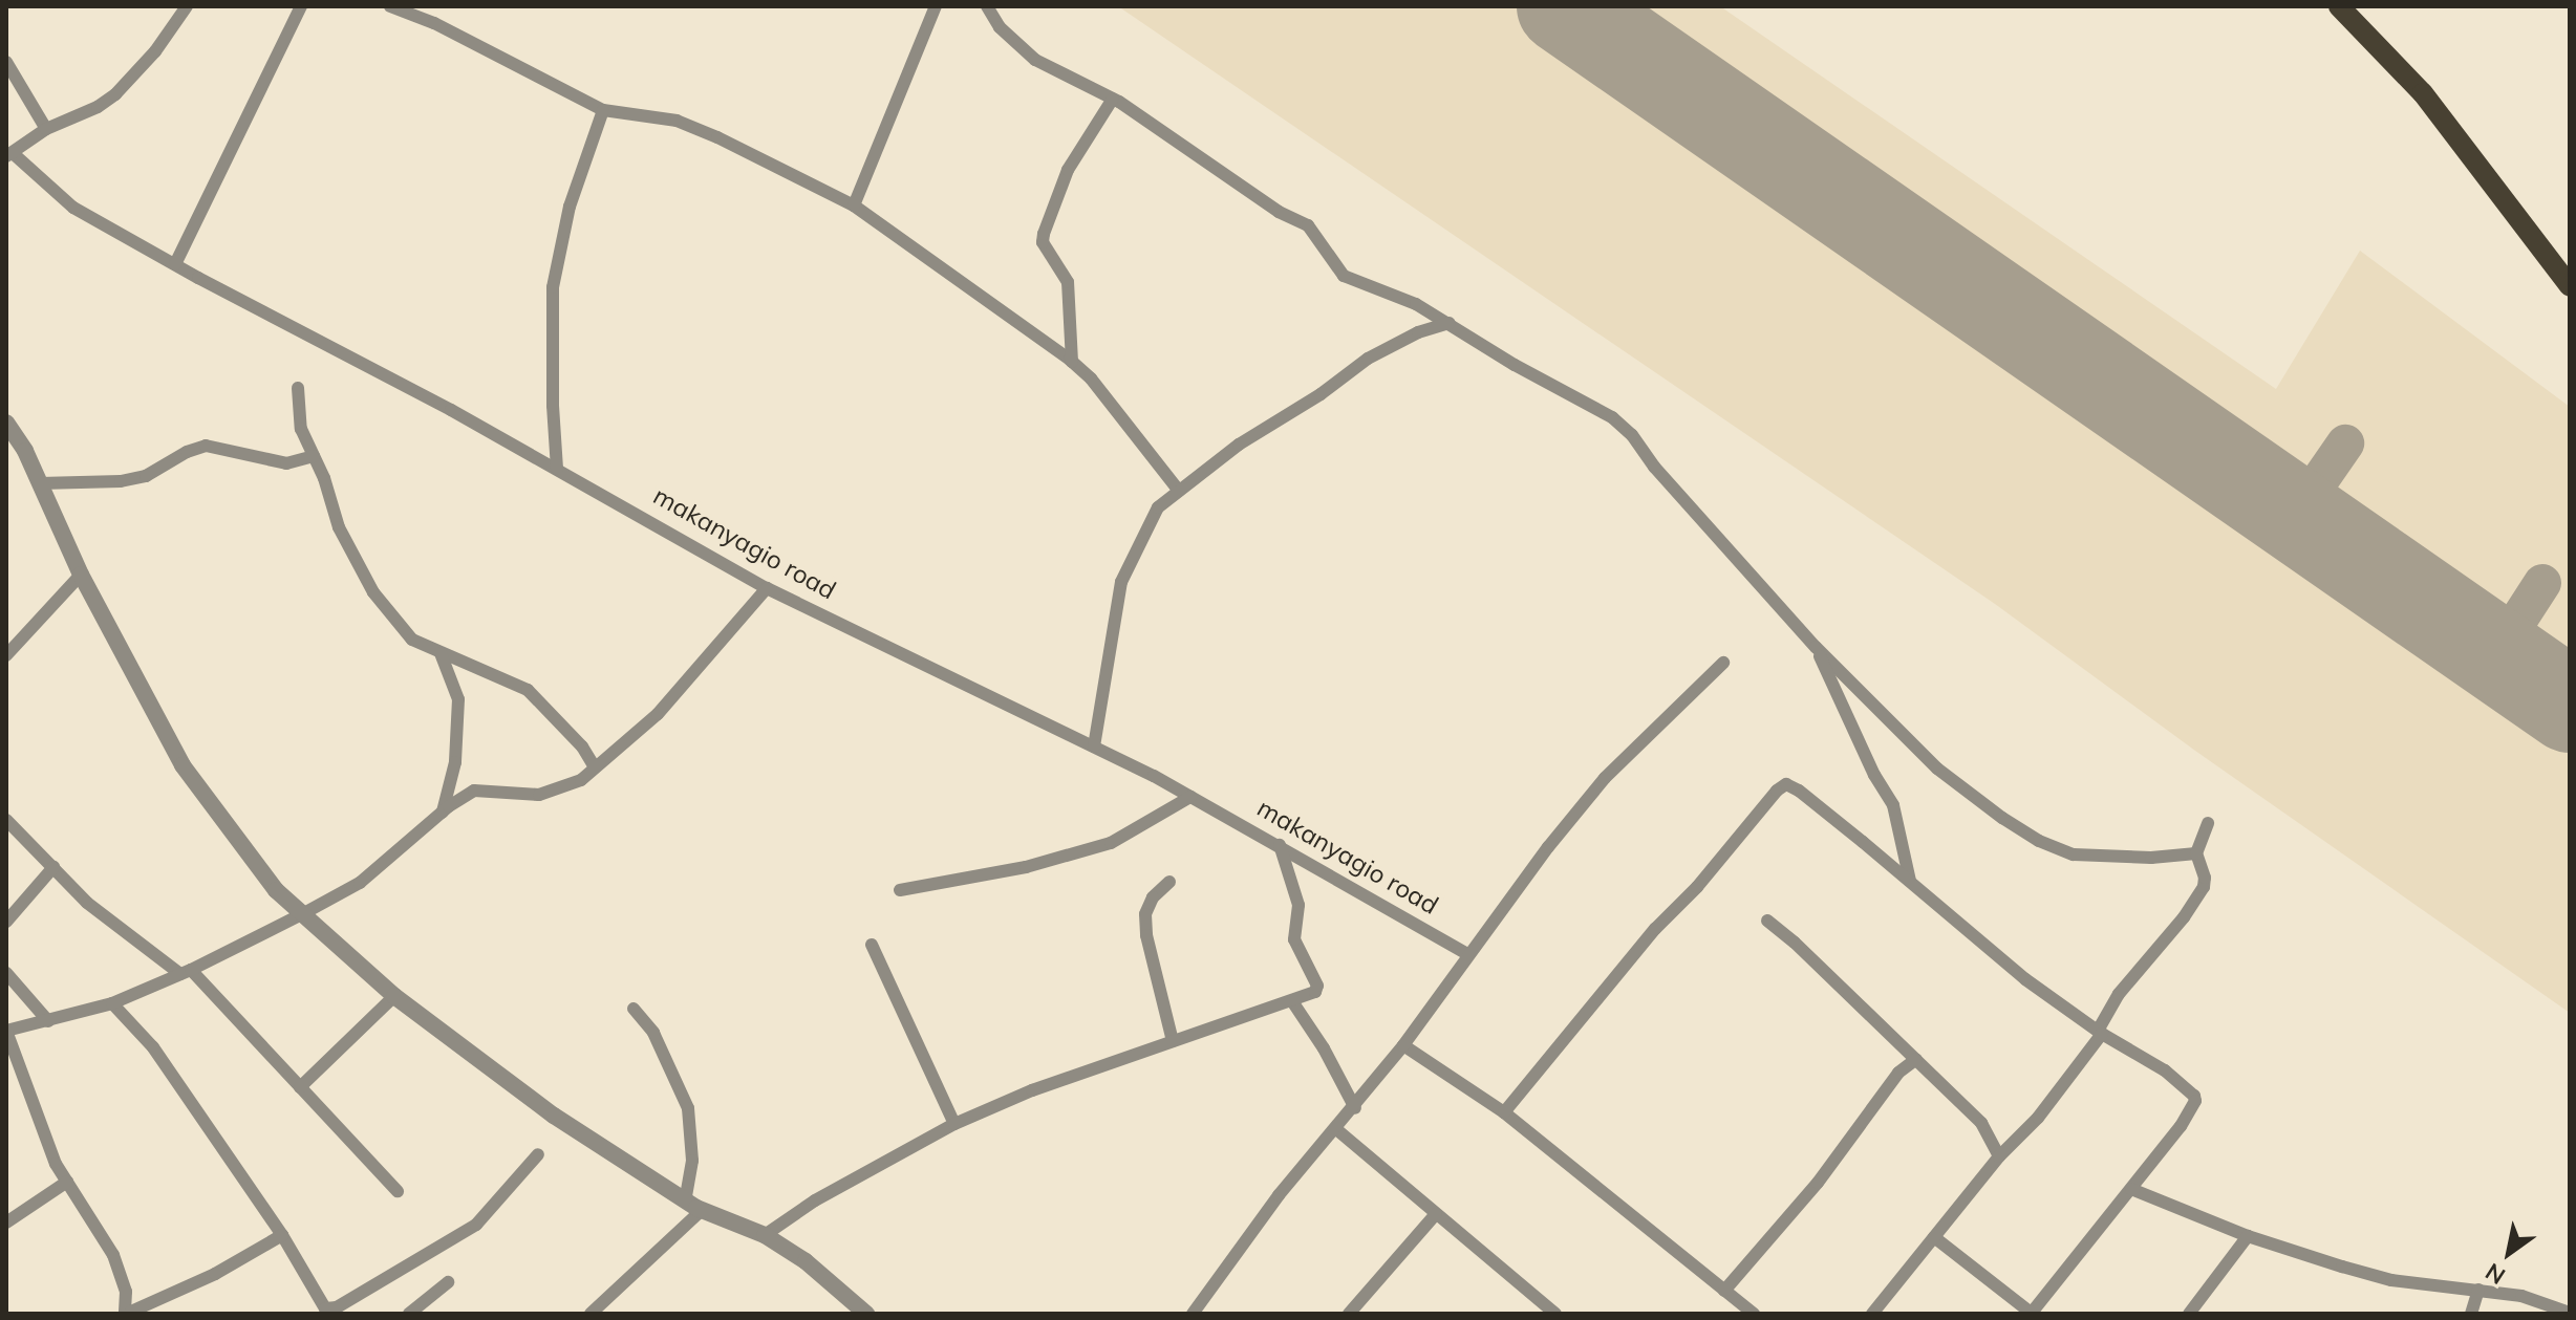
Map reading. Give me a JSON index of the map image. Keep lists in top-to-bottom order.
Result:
{
  "streets": {
    "street": ["makanyagio road"]
  },
  "north": "bottom left"
}
